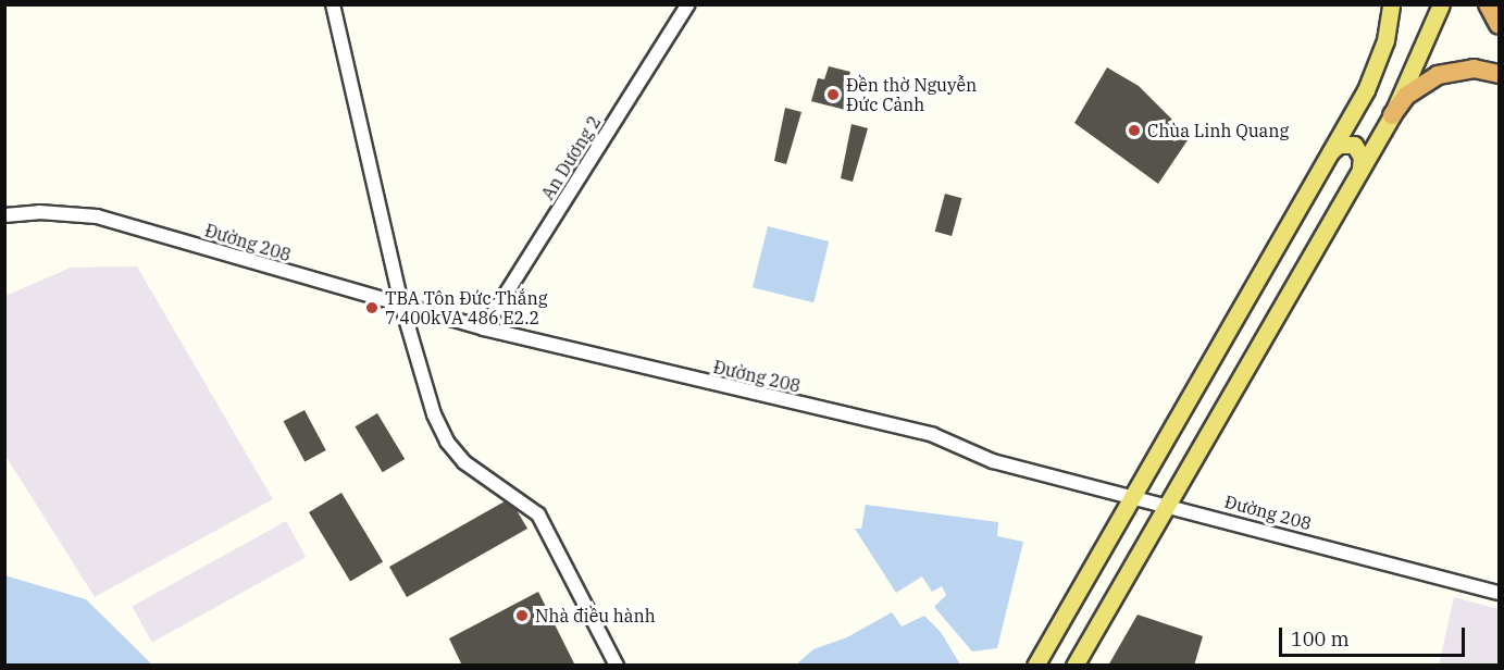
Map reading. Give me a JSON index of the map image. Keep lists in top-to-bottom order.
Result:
{
  "streets": {
    "street": ["An Dương 2", "Đường 208"]
  },
  "crossings": [
    ["An Dương 2", "Đường 208"]
  ],
  "places": [
    "Đền thờ Nguyễn Đức Cảnh",
    "Chùa Linh Quang",
    "TBA Tôn Đức Thắng 7 400kVA 486 E2.2",
    "Nhà điều hành"
  ],
  "scale_bar": "100 m"
}
